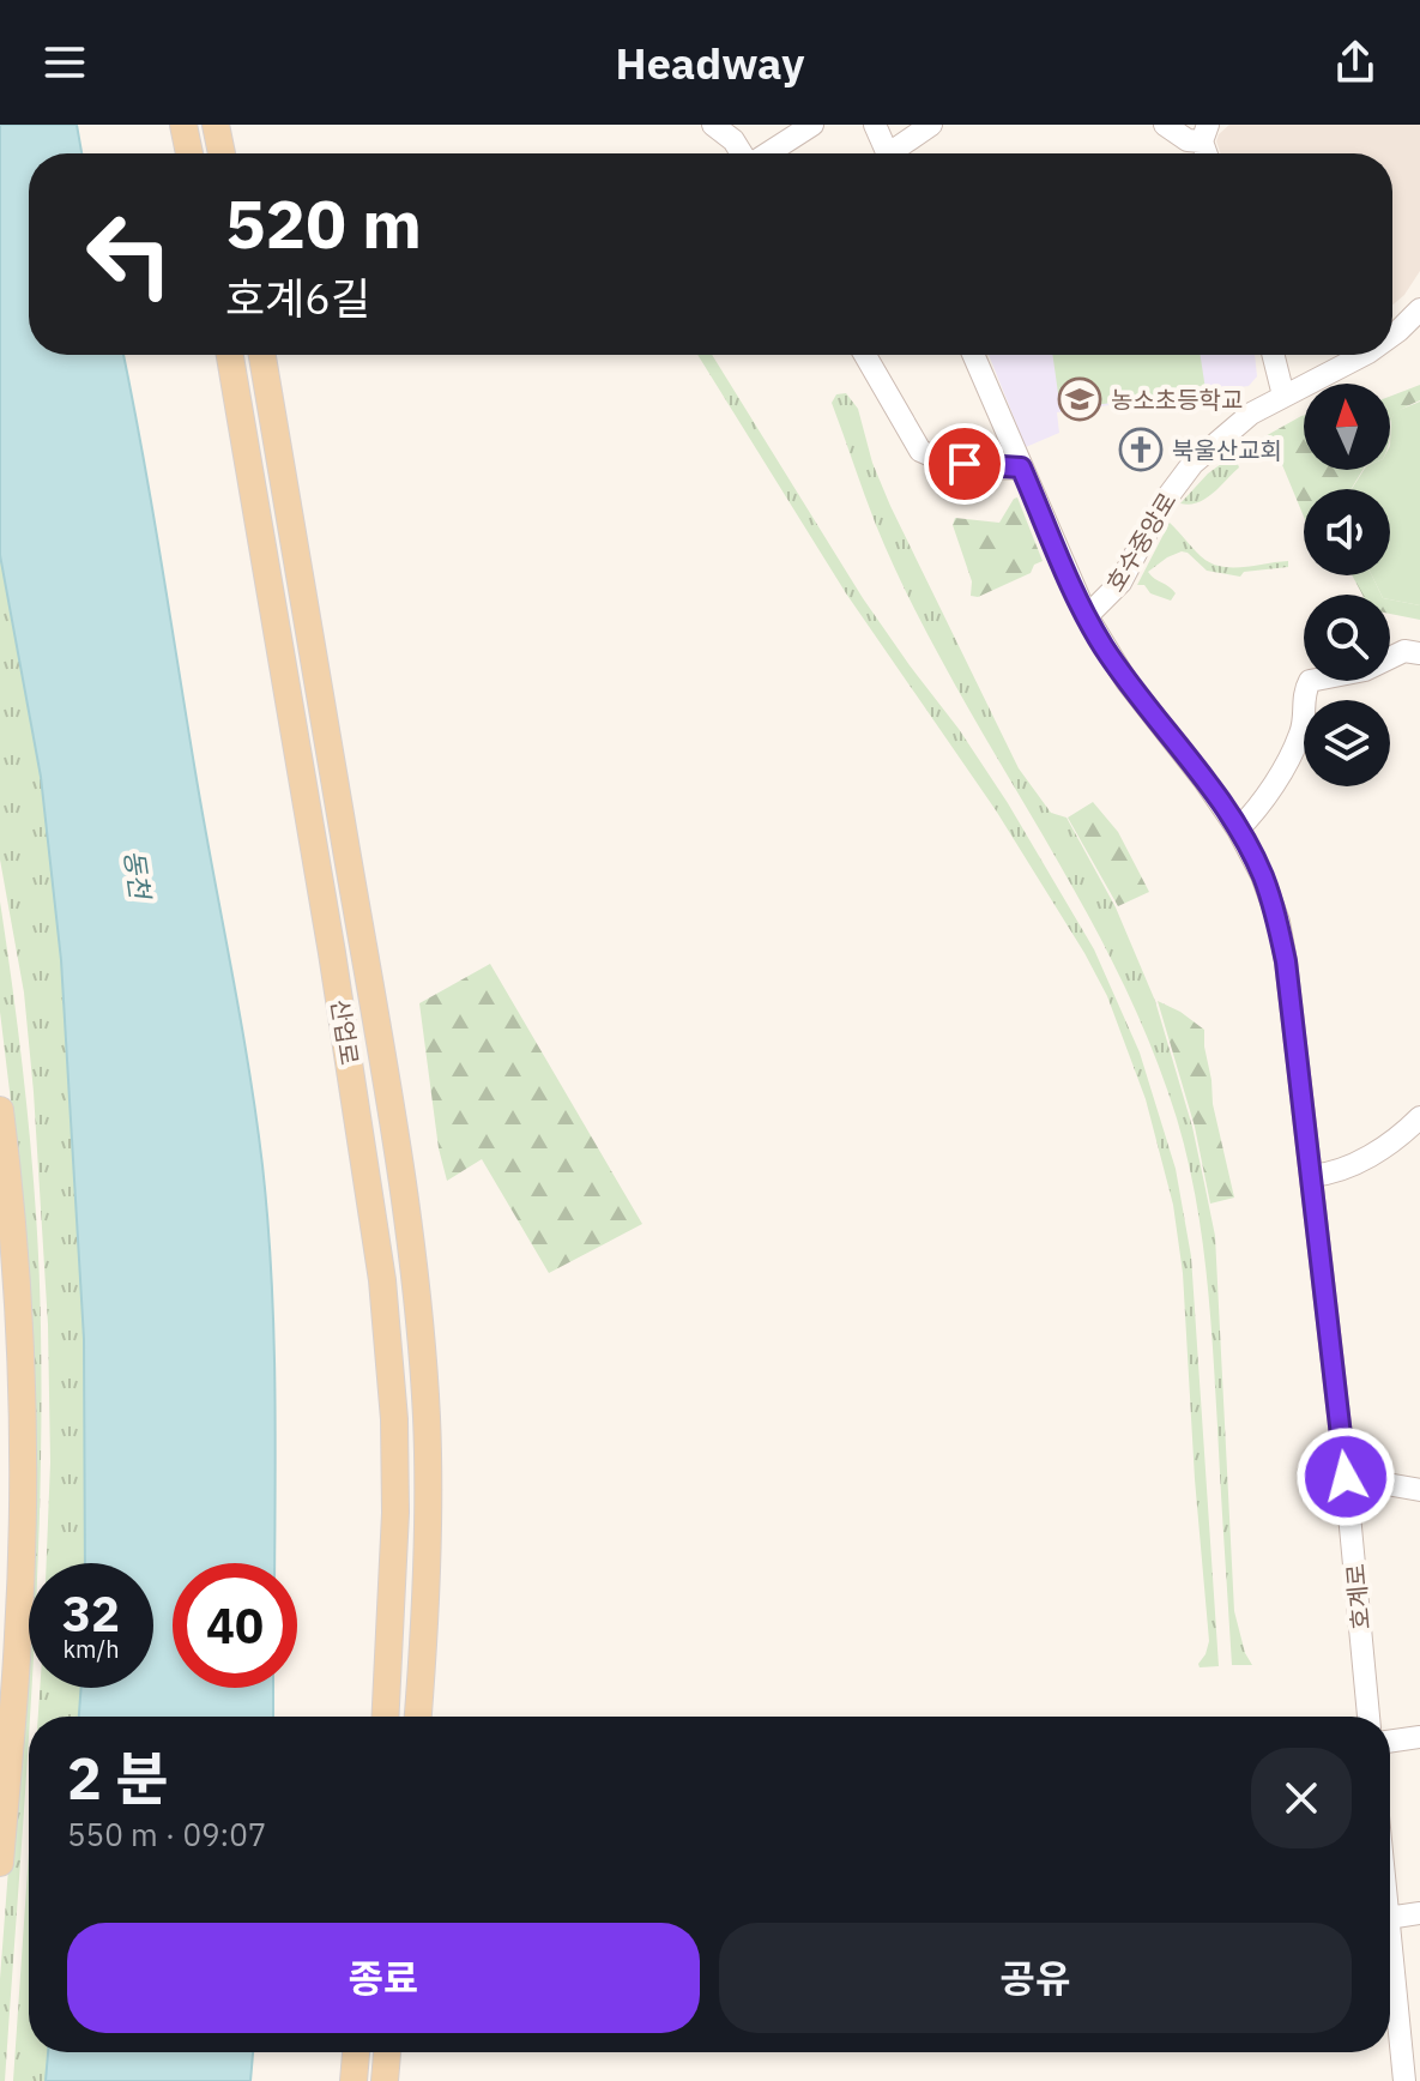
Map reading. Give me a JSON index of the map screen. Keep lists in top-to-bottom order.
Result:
{
  "streets": {
    "main road": ["산업로"],
    "street": ["호수중앙로", "호계로"]
  },
  "crossings": [
    ["호수중앙로", "호계로"]
  ],
  "water": ["동천"],
  "places": {
    "school or university": ["농소초등학교"],
    "church": ["북울산교회"]
  },
  "north": "top",
  "page": {
    "header": "Headway",
    "turn": ["520 m", "호계6길"],
    "speed": "32 km/h",
    "limit": "40",
    "heading": ["2 분", "550 m · 09:07"],
    "buttons": ["종료", "공유"]
  }
}
